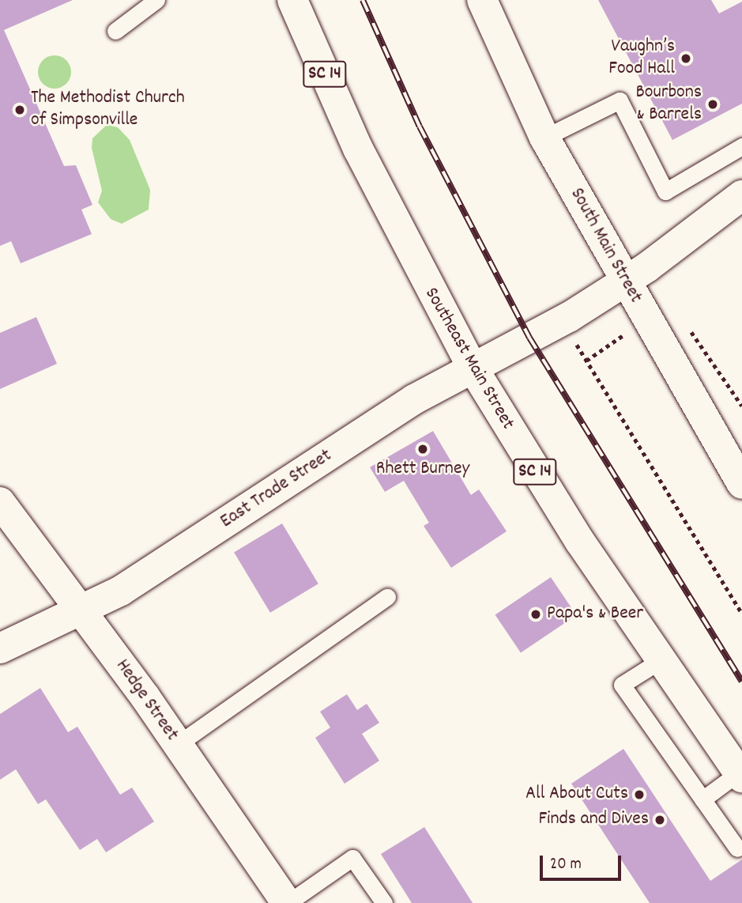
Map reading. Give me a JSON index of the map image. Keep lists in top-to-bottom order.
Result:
{
  "streets": {
    "street": [
      "SC 14",
      "South Main Street",
      "Southeast Main Street",
      "East Trade Street",
      "Hedge Street"
    ]
  },
  "crossings": [
    ["South Main Street", "East Trade Street"],
    ["Southeast Main Street", "East Trade Street"],
    ["East Trade Street", "Hedge Street"]
  ],
  "places": [
    "Vaughn’s Food Hall",
    "Bourbons & Barrels",
    "The Methodist Church of Simpsonville",
    "Rhett Burney",
    "Papa's & Beer",
    "All About Cuts",
    "Finds and Dives"
  ],
  "scale_bar": "20 m"
}
